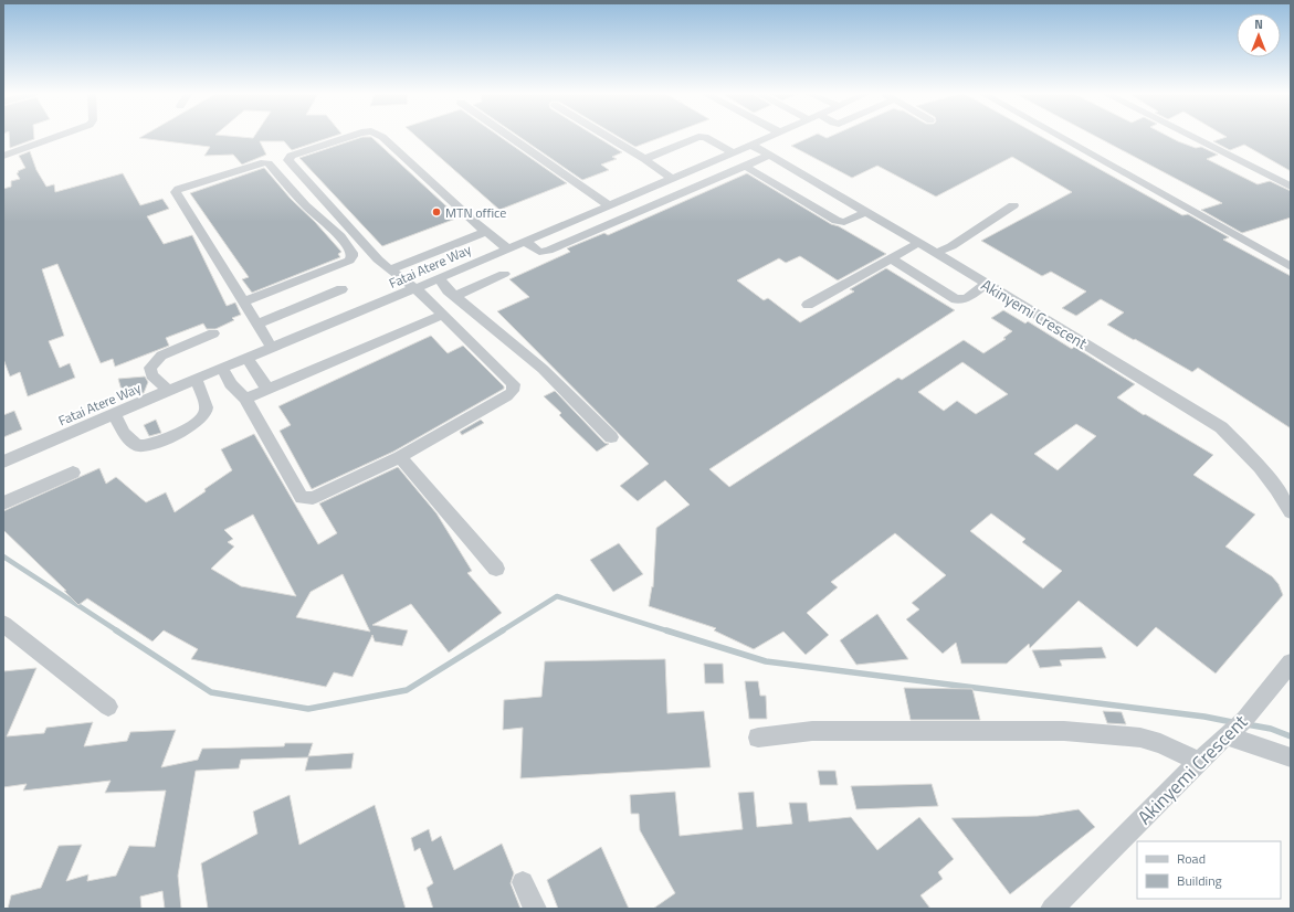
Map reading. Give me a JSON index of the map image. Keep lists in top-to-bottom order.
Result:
{
  "streets": {
    "street": ["Fatai Atere Way", "Akinyemi Crescent"]
  },
  "crossings": [
    ["Fatai Atere Way", "Akinyemi Crescent"]
  ],
  "places": ["MTN office"],
  "legend": ["Road", "Building"],
  "north": "top"
}
